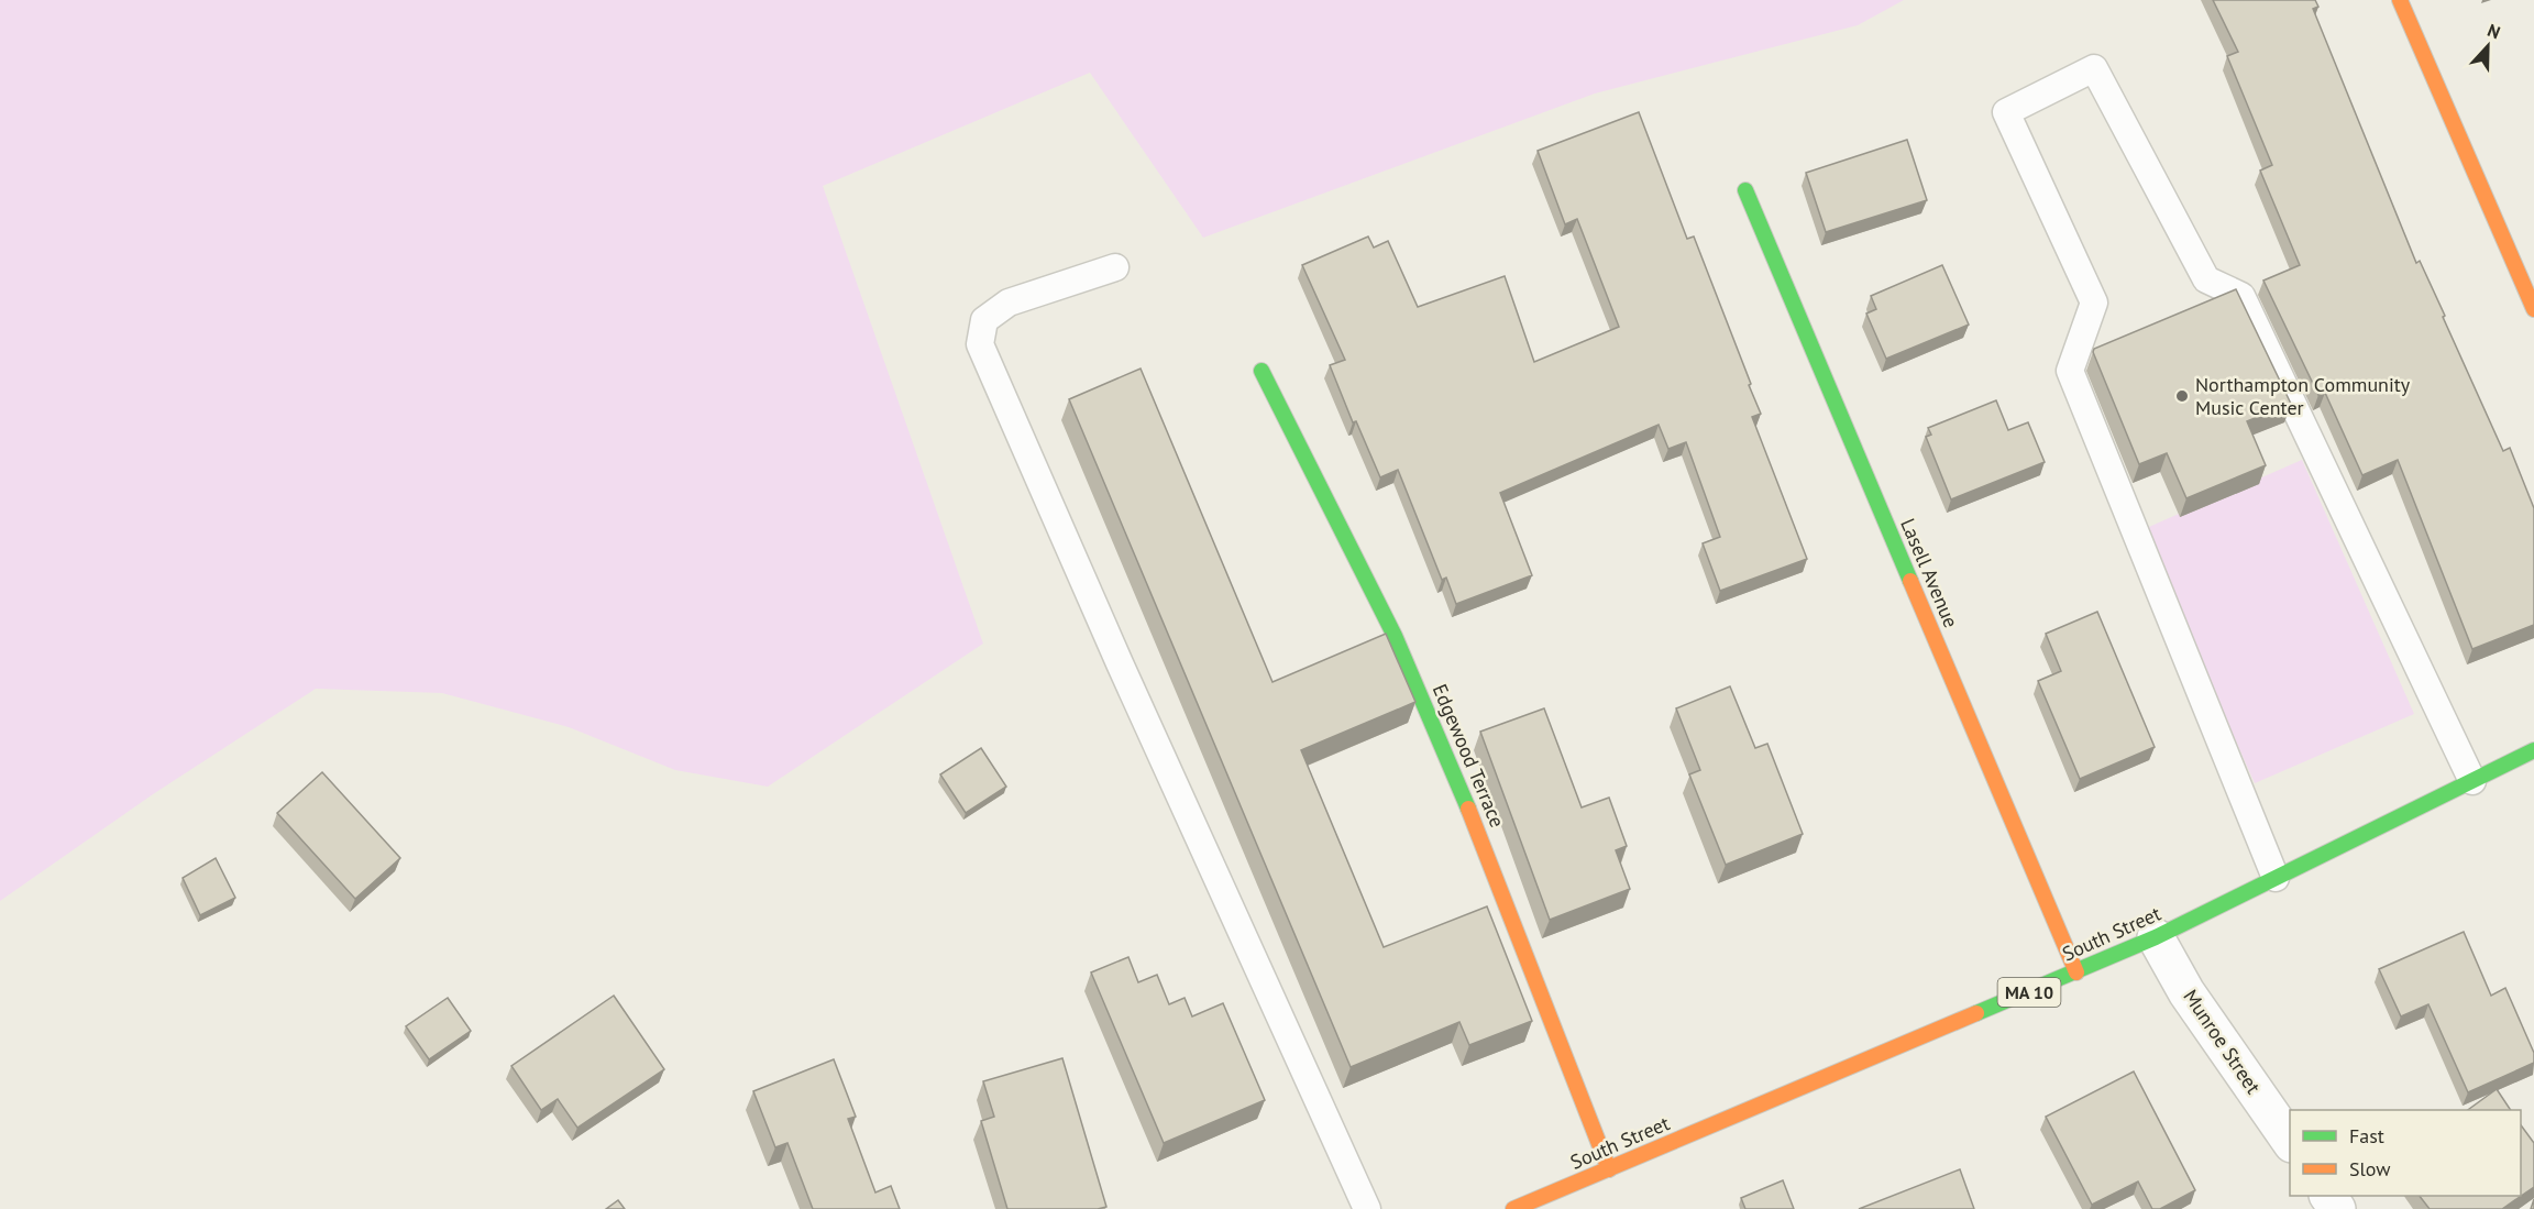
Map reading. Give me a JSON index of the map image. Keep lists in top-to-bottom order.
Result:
{
  "streets": {
    "street": [
      "Lasell Avenue",
      "Edgewood Terrace",
      "South Street",
      "MA 10",
      "Munroe Street"
    ]
  },
  "crossings": [
    ["Lasell Avenue", "South Street"],
    ["Edgewood Terrace", "South Street"],
    ["South Street", "Munroe Street"]
  ],
  "places": ["Northampton Community Music Center"],
  "legend": ["Fast", "Slow"],
  "north": "top"
}
